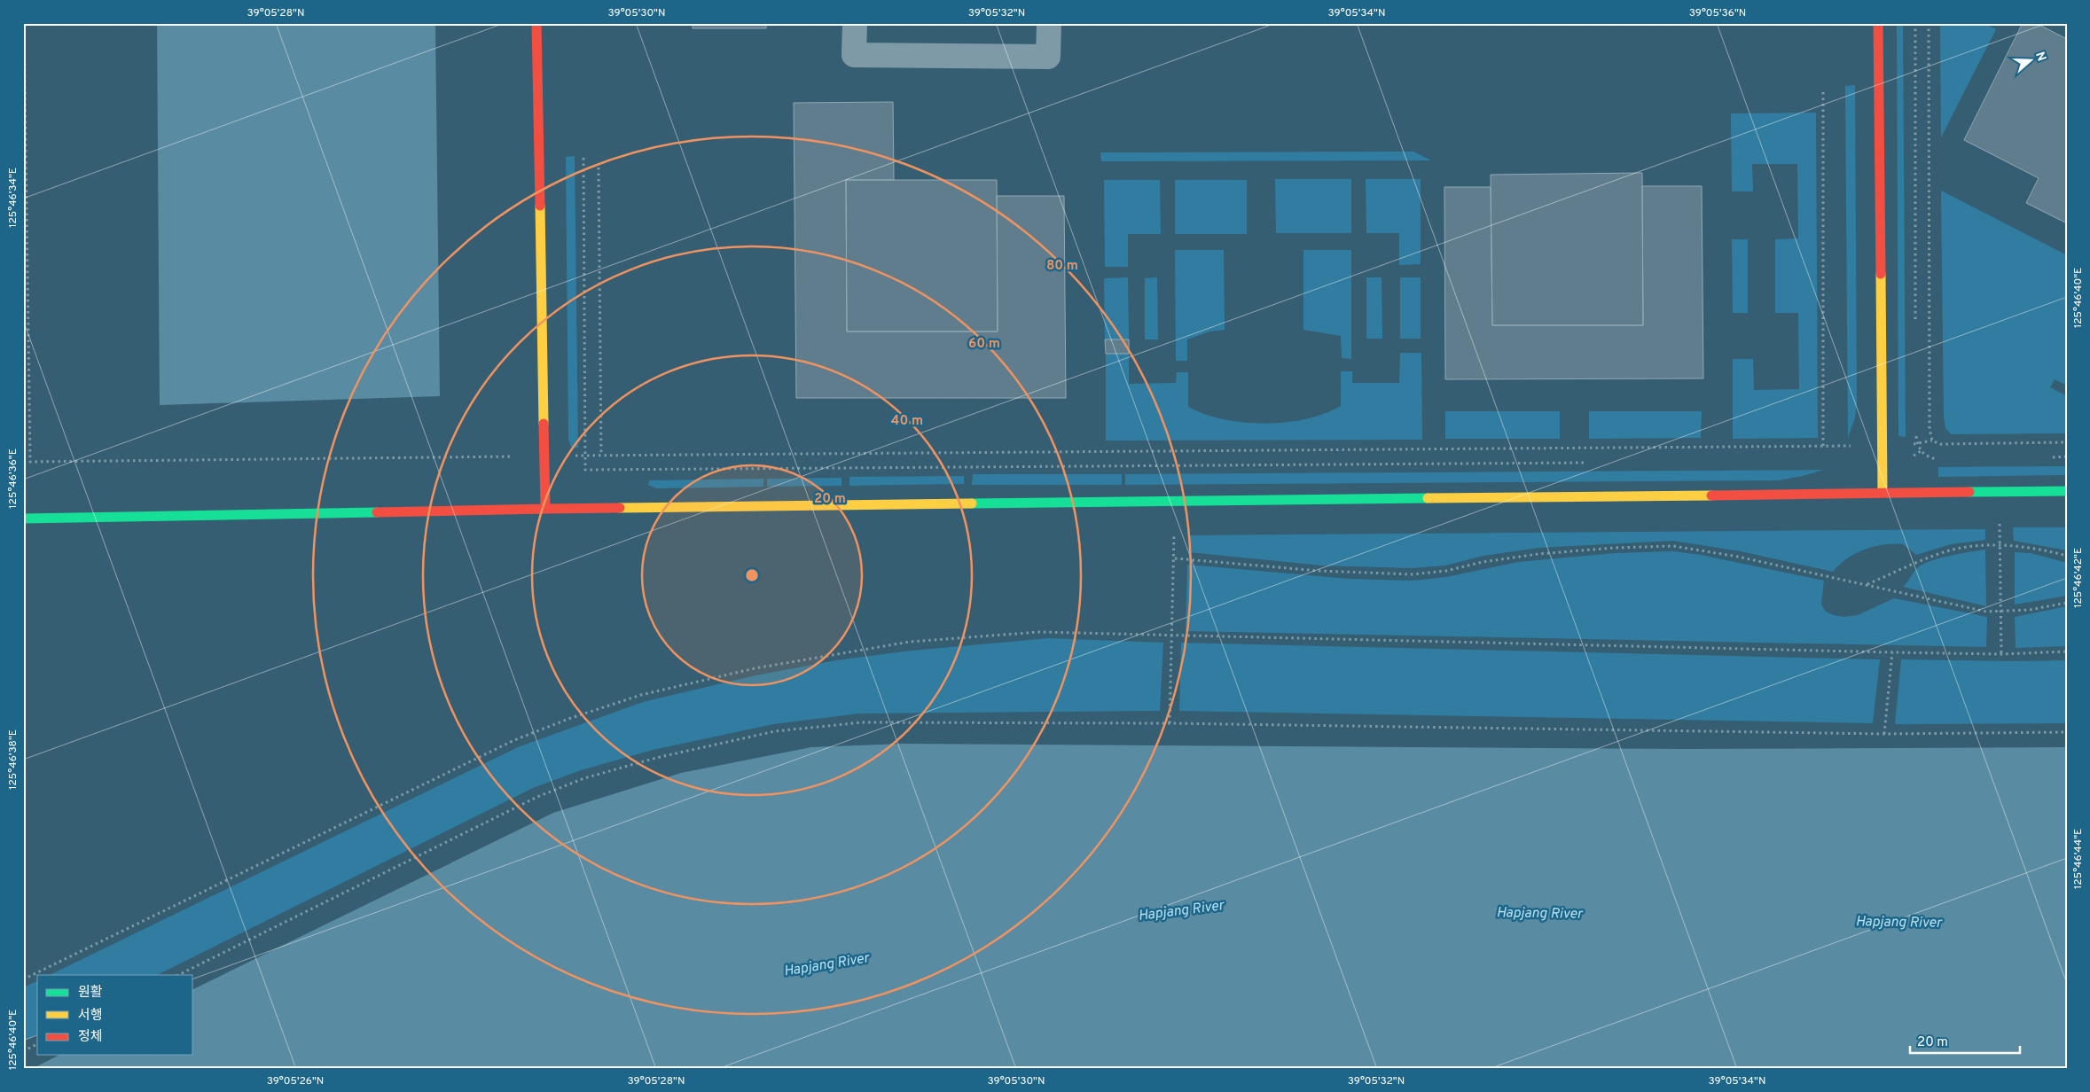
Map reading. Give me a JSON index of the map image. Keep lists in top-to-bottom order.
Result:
{
  "water": ["Hapjang River"],
  "legend": ["원활", "서행", "정체"],
  "scale_bar": "20 m",
  "north": "right",
  "coordinates": [
    "39°05'28\"N",
    "39°05'30\"N",
    "39°05'32\"N",
    "39°05'34\"N",
    "39°05'36\"N",
    "125°46'34\"E",
    "125°46'40\"E",
    "125°46'36\"E",
    "125°46'42\"E",
    "125°46'38\"E",
    "125°46'44\"E",
    "39°05'26\"N"
  ],
  "rings": [
    "80 m",
    "60 m",
    "40 m",
    "20 m"
  ]
}
